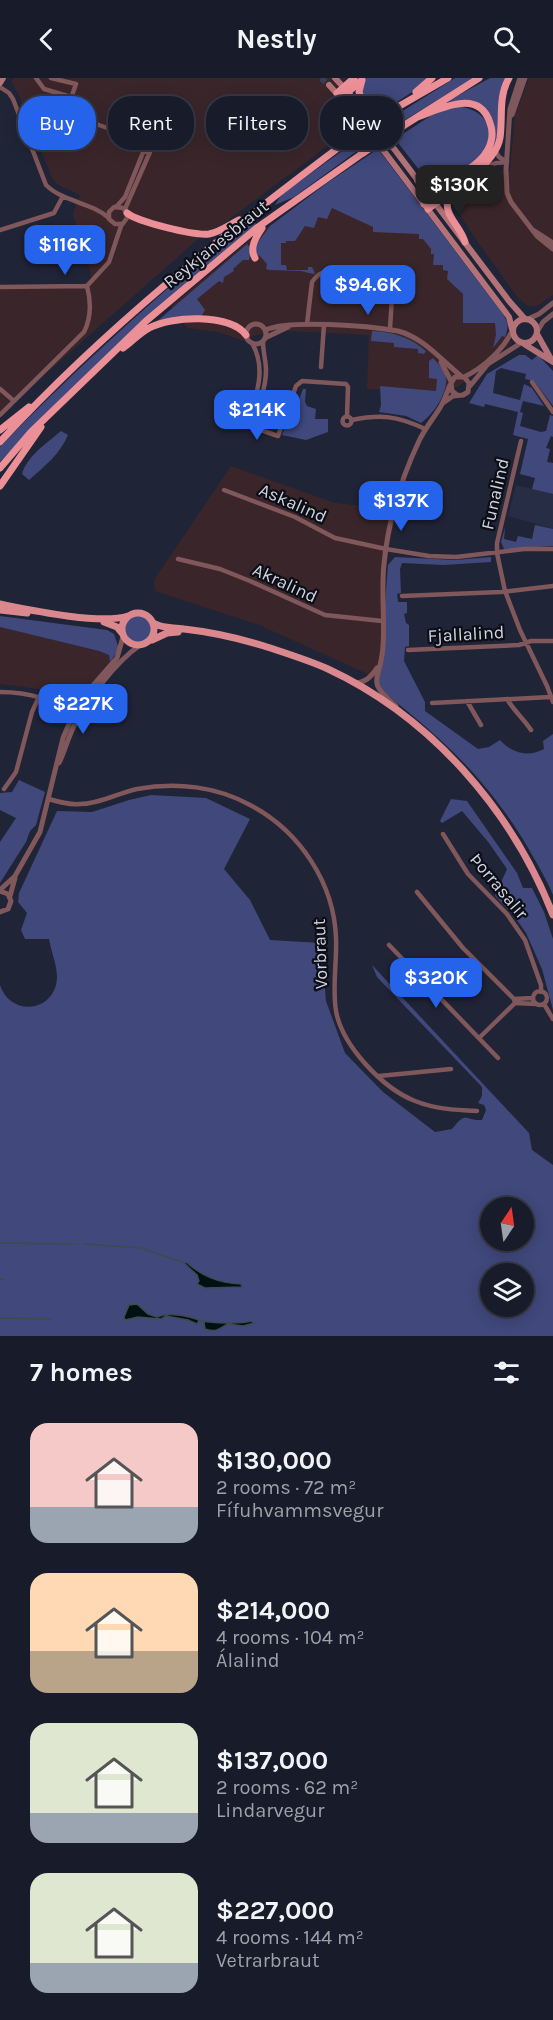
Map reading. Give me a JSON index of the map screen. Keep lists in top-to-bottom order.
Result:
{
  "streets": {
    "highway": ["Reykjanesbraut"],
    "street": [
      "Funalind",
      "Askalind",
      "Akralind",
      "Fjallalind",
      "Þorrasalir",
      "Vorbraut"
    ]
  },
  "crossings": [
    ["Funalind", "Askalind"],
    ["Funalind", "Fjallalind"],
    ["Askalind", "Fjallalind"]
  ],
  "north": "top",
  "page": {
    "header": "Nestly",
    "chip": [
      "Buy",
      "Rent",
      "Filters",
      "New"
    ],
    "price": [
      "$130K",
      "$116K",
      "$94.6K",
      "$214K",
      "$137K",
      "$227K",
      "$320K"
    ],
    "heading": "7 homes",
    "list": [
      {
        "name": "$130,000",
        "note": "2 rooms · 72 m² · Fífuhvammsvegur"
      },
      {
        "name": "$214,000",
        "note": "4 rooms · 104 m² · Álalind"
      },
      {
        "name": "$137,000",
        "note": "2 rooms · 62 m² · Lindarvegur"
      },
      {
        "name": "$227,000",
        "note": "4 rooms · 144 m² · Vetrarbraut"
      }
    ]
  }
}
